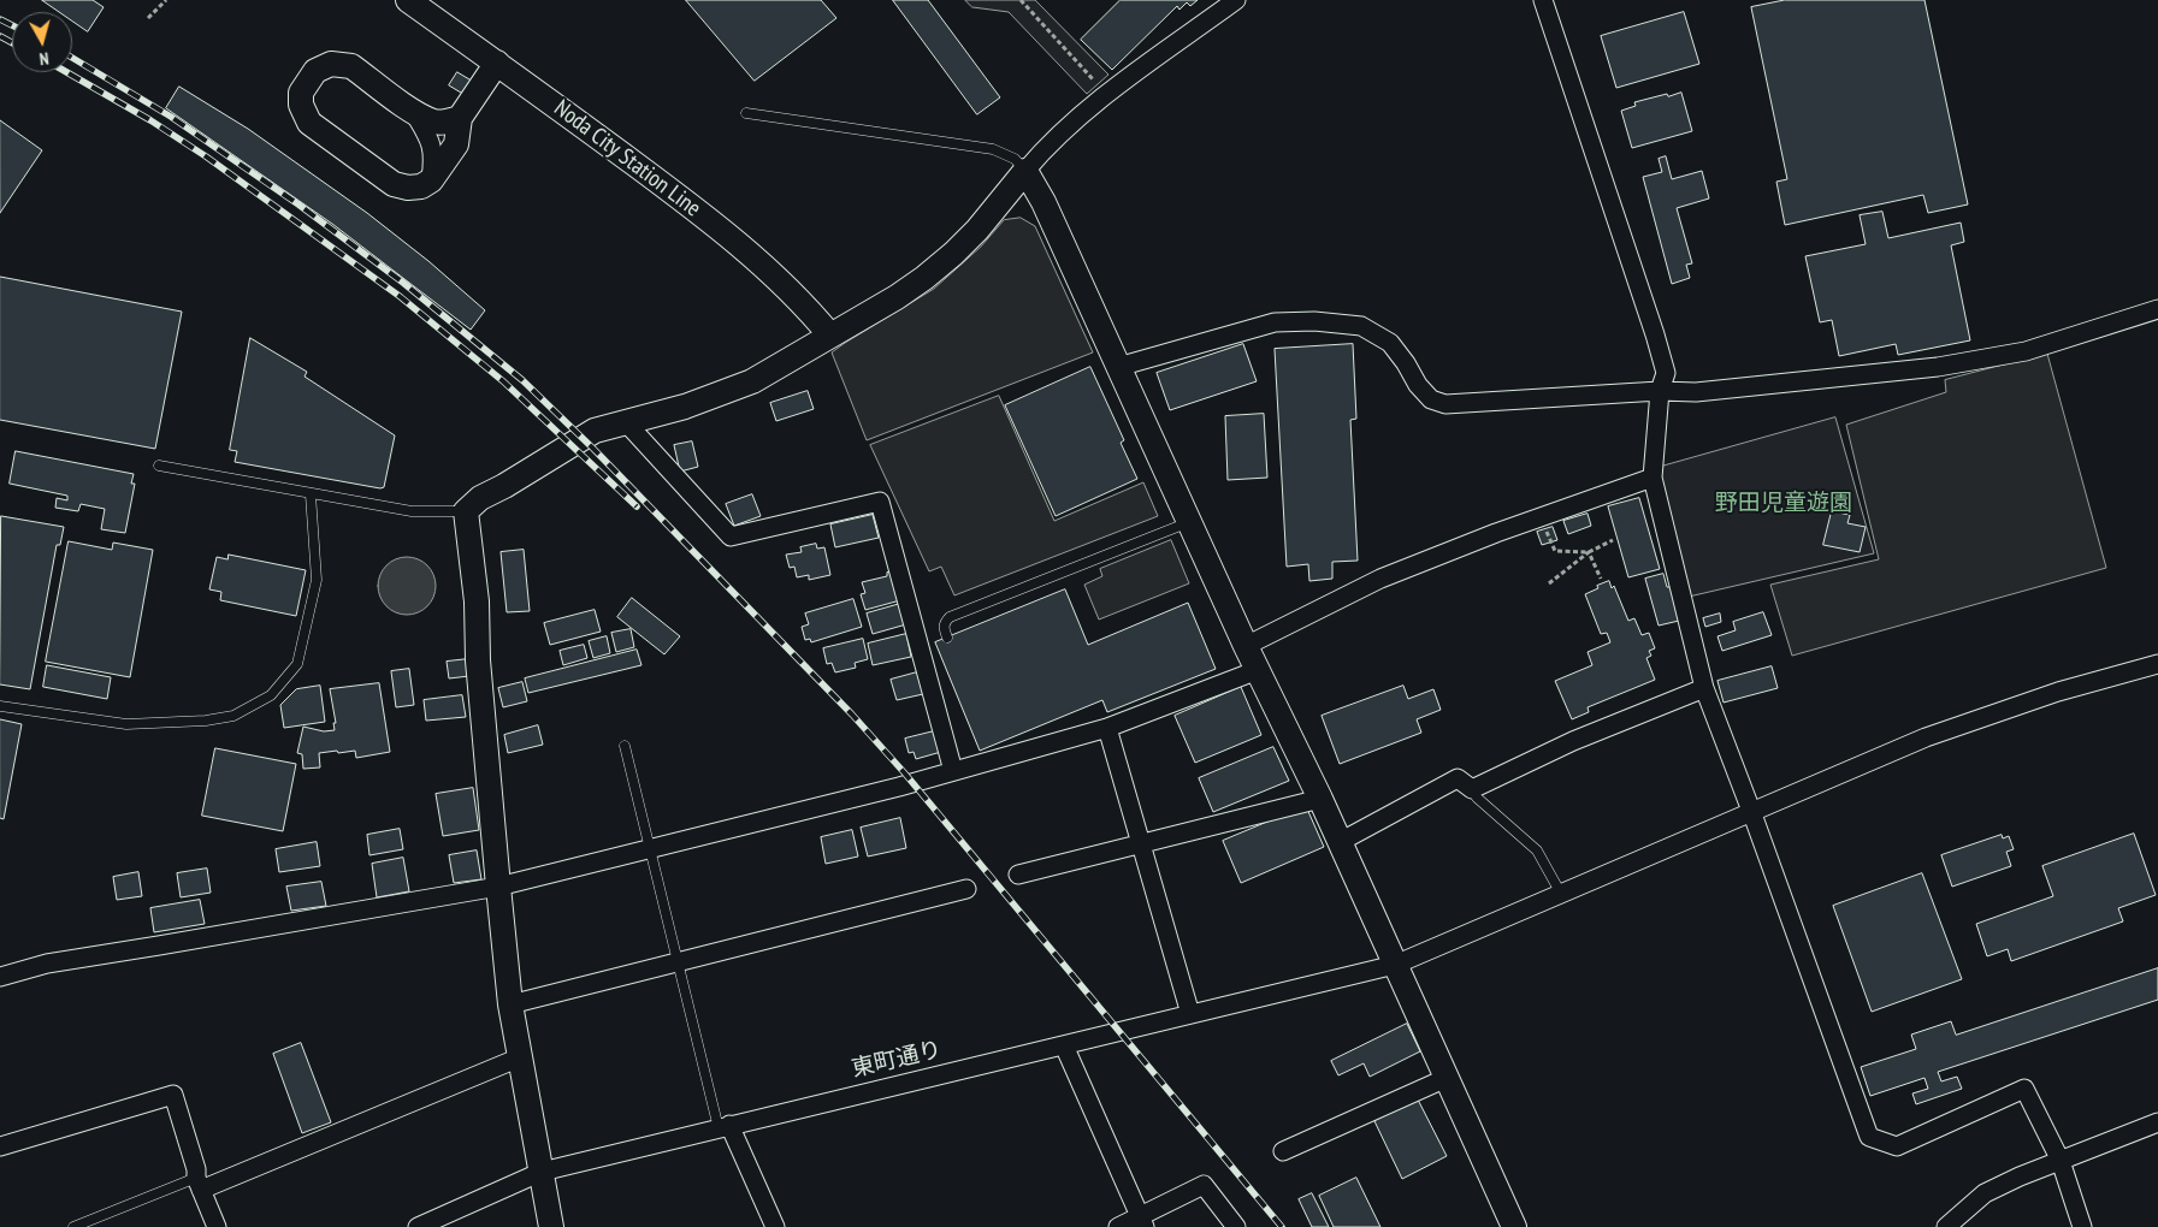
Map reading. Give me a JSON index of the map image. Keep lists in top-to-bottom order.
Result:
{
  "streets": {
    "street": ["Noda City Station Line", "東町通り"]
  },
  "parks": ["野田児童遊園"],
  "north": "bottom"
}
